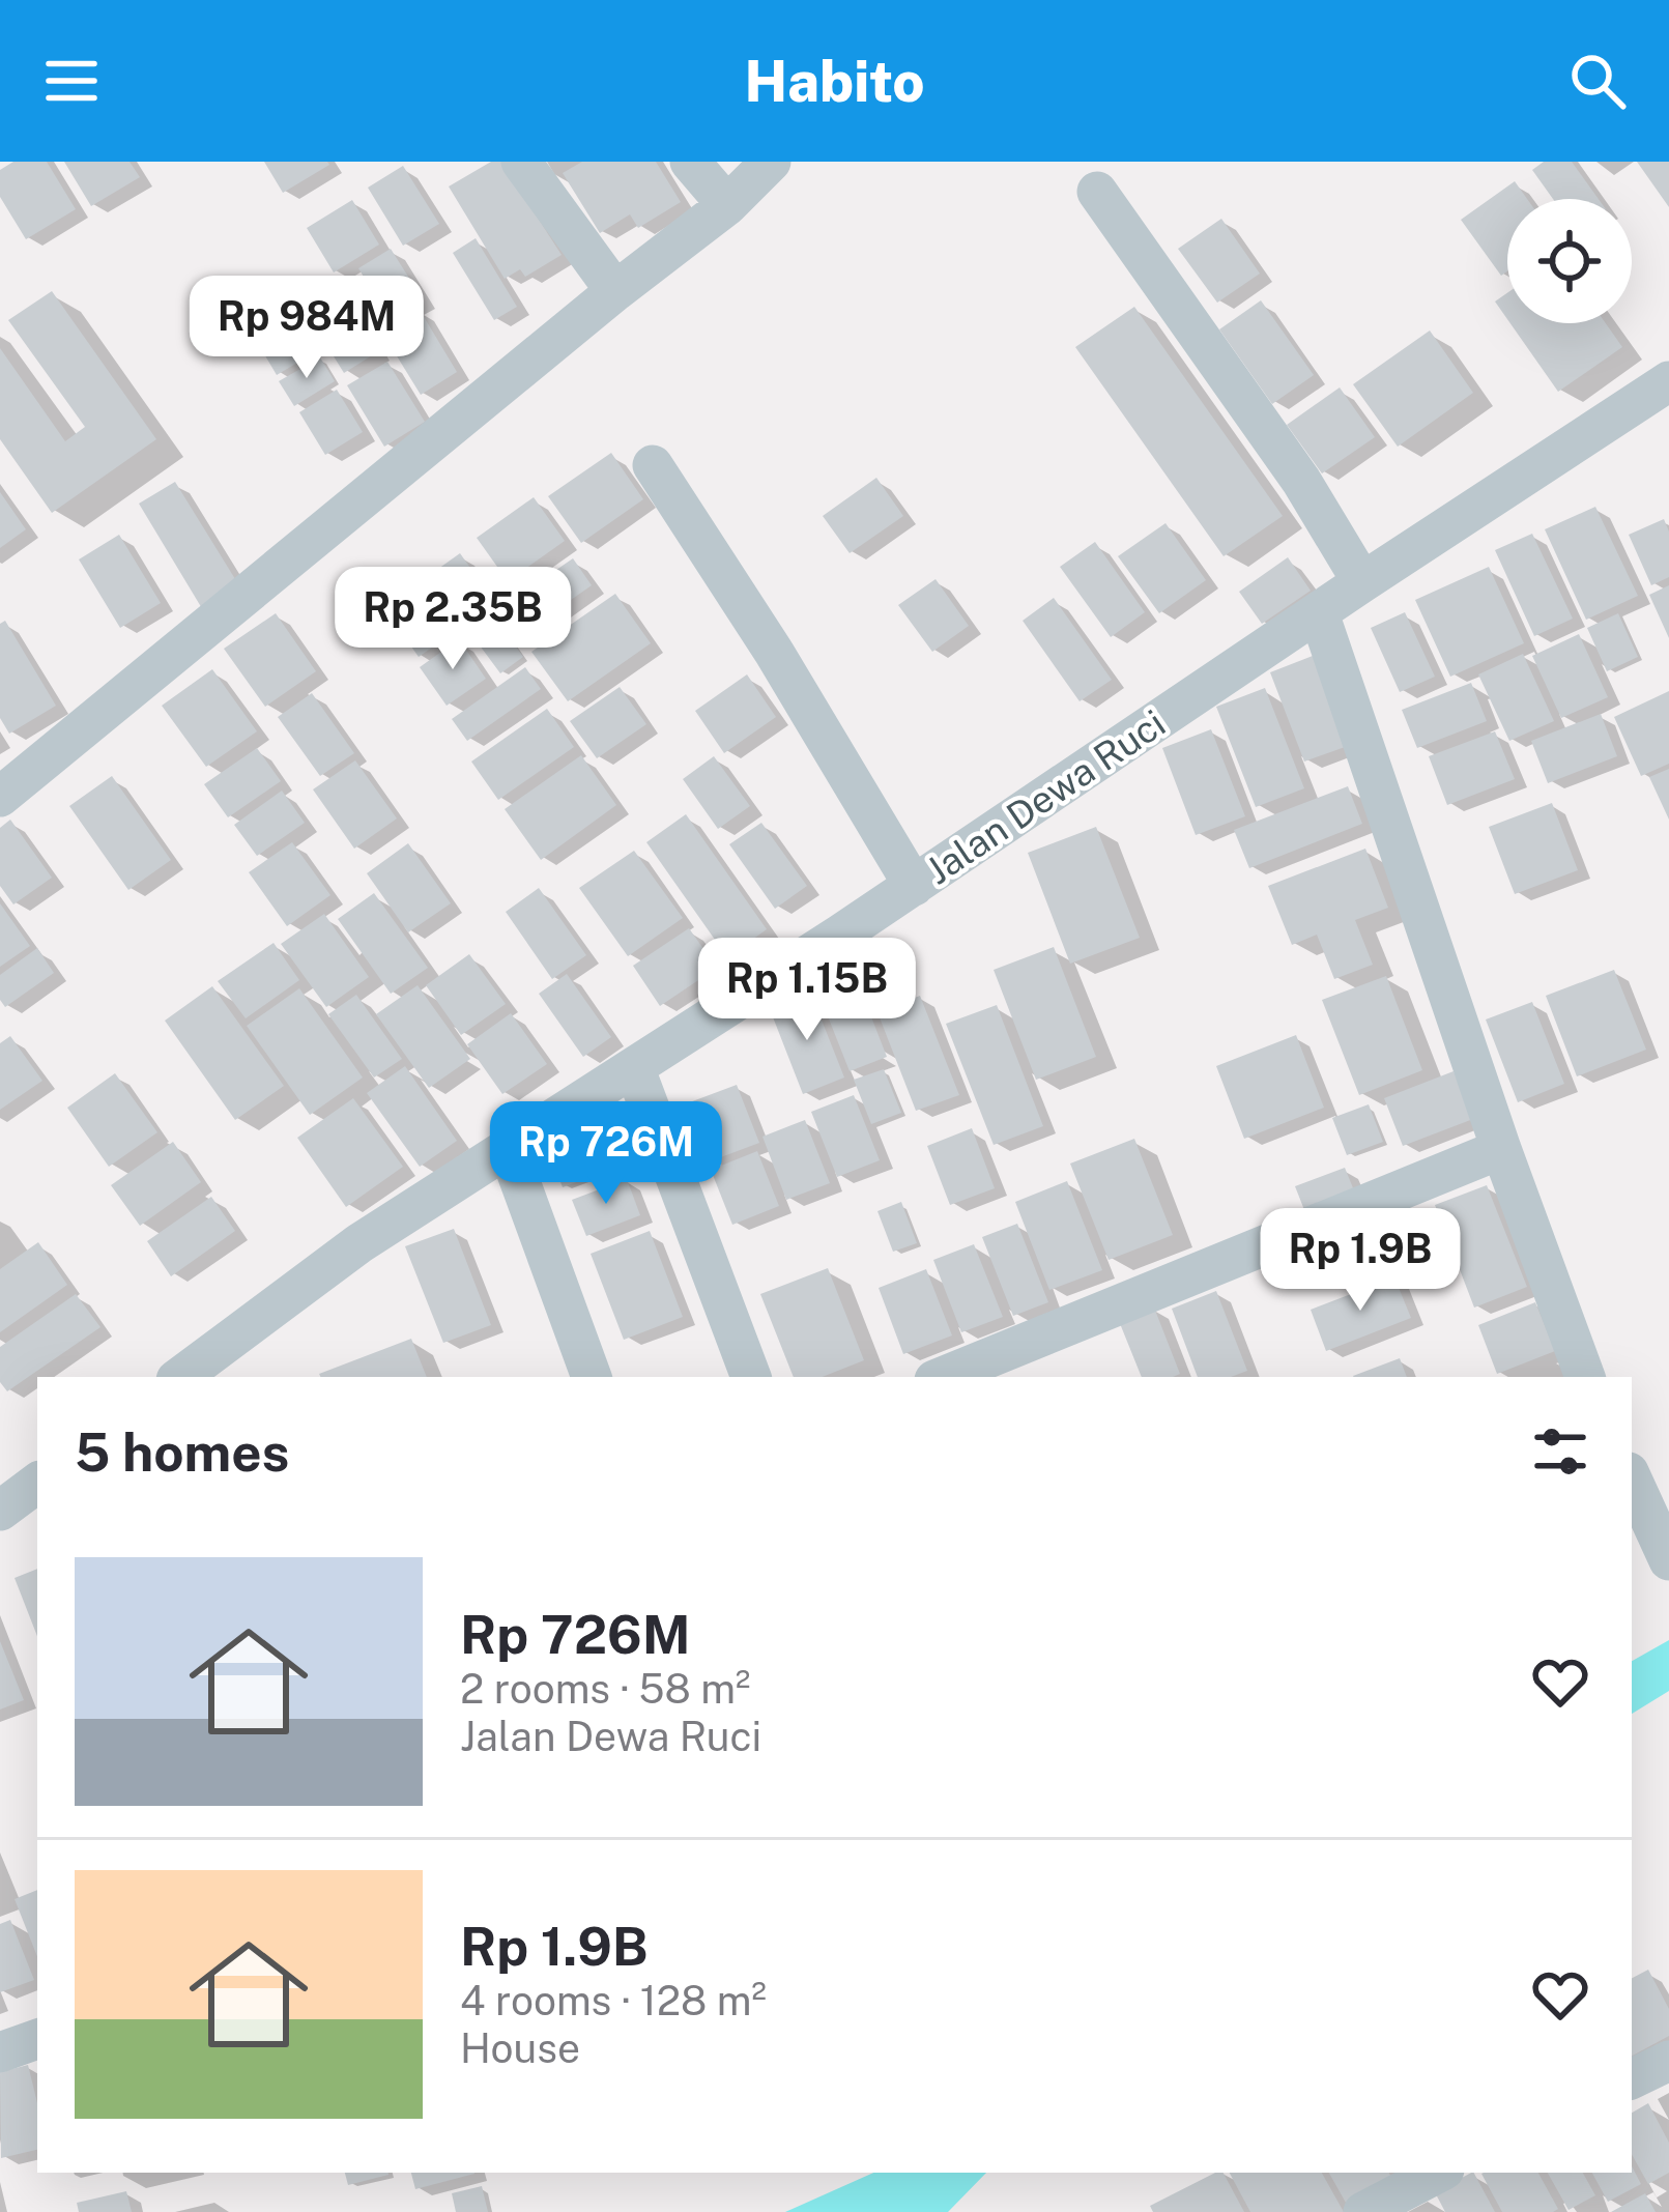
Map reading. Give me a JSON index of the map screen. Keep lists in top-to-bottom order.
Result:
{
  "streets": {
    "street": ["Jalan Dewa Ruci"]
  },
  "page": {
    "header": "Habito",
    "price": [
      "Rp 984M",
      "Rp 2.35B",
      "Rp 1.15B",
      "Rp 726M",
      "Rp 1.9B"
    ],
    "heading": "5 homes",
    "list": [
      {
        "name": "Rp 726M",
        "note": "2 rooms · 58 m² · Jalan Dewa Ruci"
      },
      {
        "name": "Rp 1.9B",
        "note": "4 rooms · 128 m² · House"
      }
    ]
  }
}
